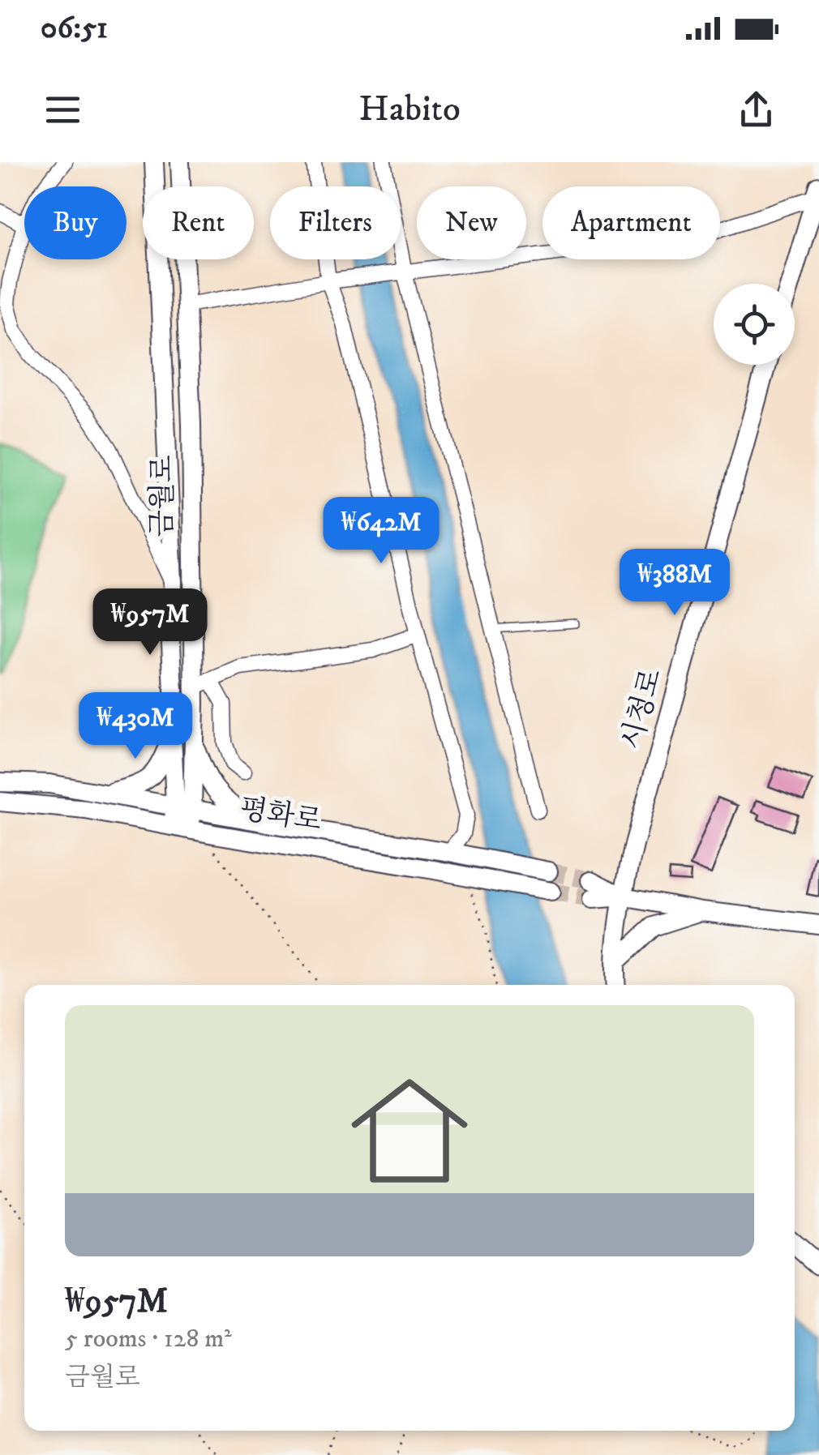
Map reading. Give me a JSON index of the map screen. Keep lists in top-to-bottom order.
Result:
{
  "streets": {
    "main road": ["금월로", "시청로", "평화로"]
  },
  "crossings": [
    ["금월로", "평화로"]
  ],
  "page": {
    "status": "06:51",
    "header": "Habito",
    "chip": [
      "Buy",
      "Rent",
      "Filters",
      "New",
      "Apartment"
    ],
    "price": [
      "₩642M",
      "₩388M",
      "₩957M",
      "₩430M"
    ],
    "list": [
      {
        "name": "₩957M",
        "note": "5 rooms · 128 m² · 금월로"
      }
    ]
  }
}
